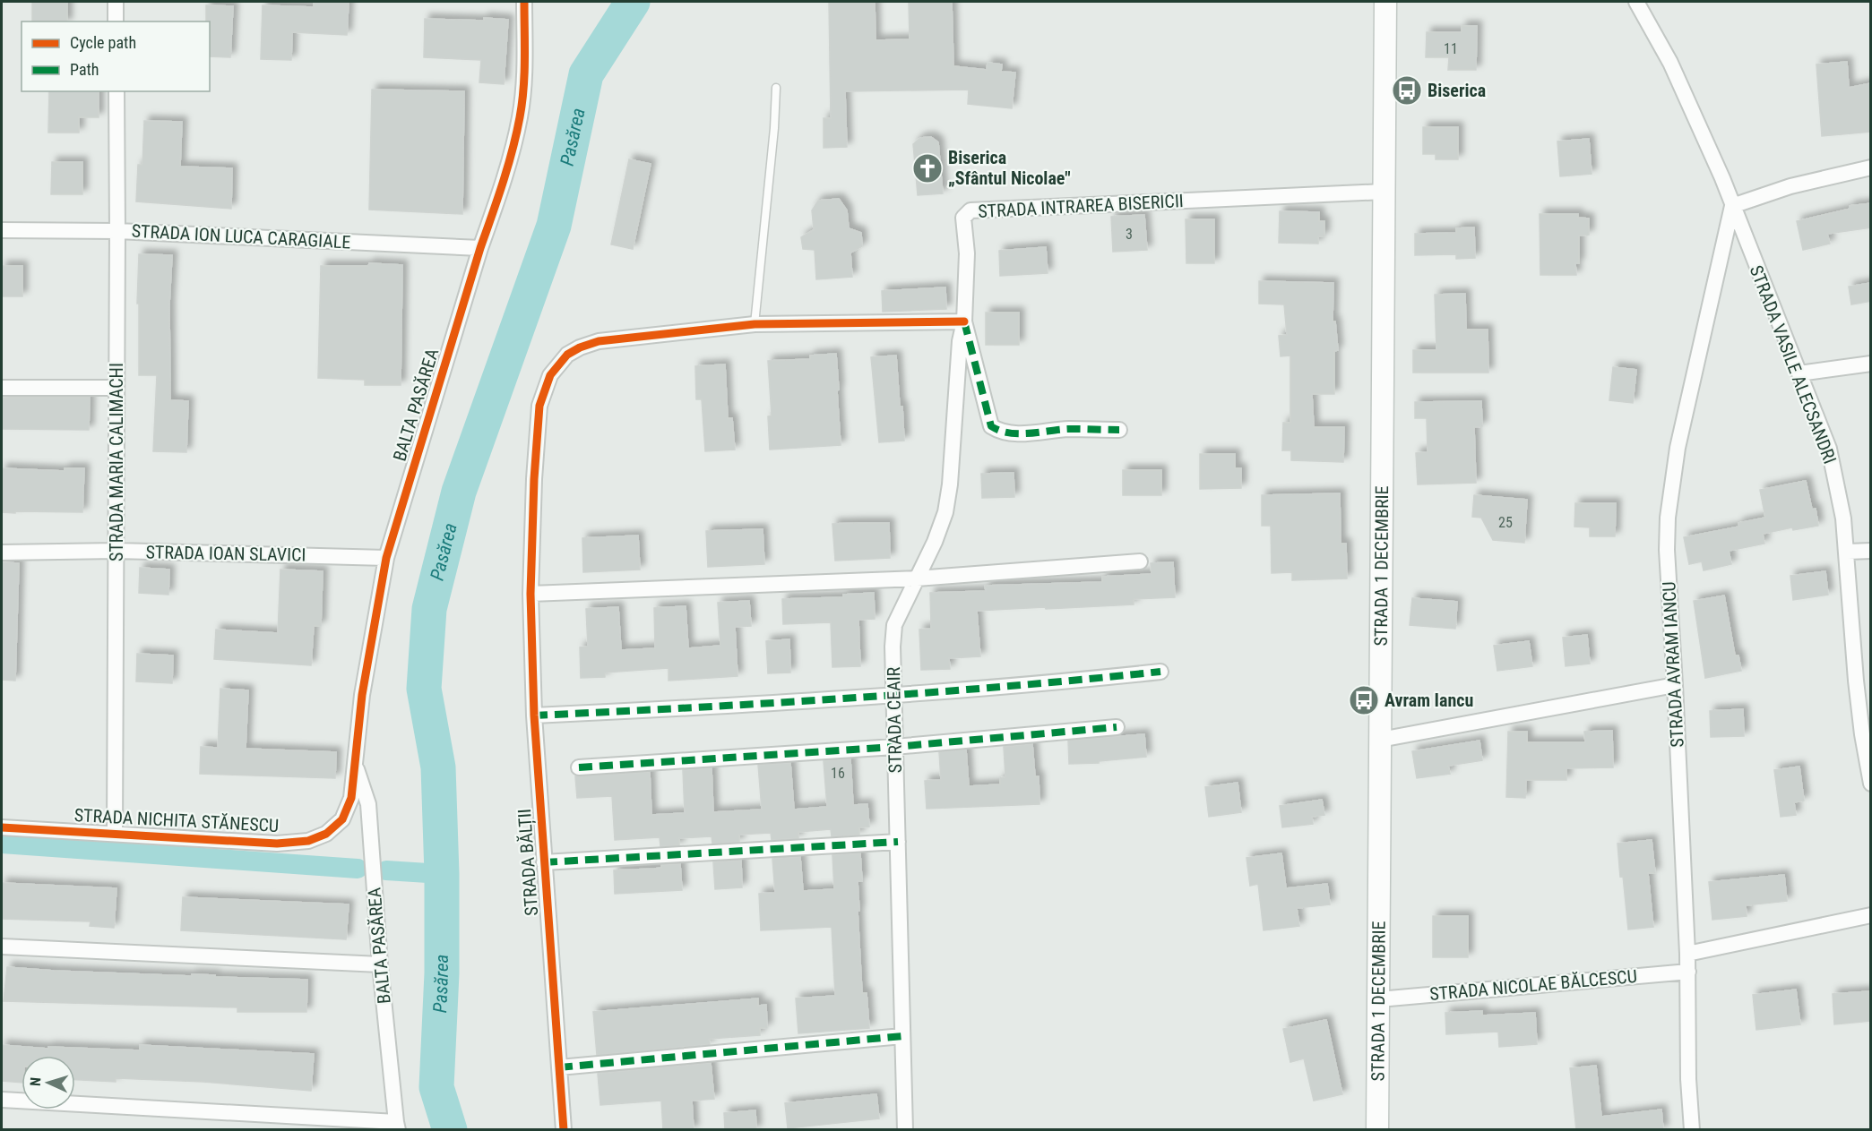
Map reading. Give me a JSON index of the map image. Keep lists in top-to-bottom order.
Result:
{
  "streets": {
    "main road": ["STRADA 1 DECEMBRIE"],
    "street": [
      "STRADA INTRAREA BISERICII",
      "STRADA ION LUCA CARAGIALE",
      "STRADA VASILE ALECSANDRI",
      "BALTA PASĂREA",
      "STRADA MARIA CALIMACHI",
      "STRADA IOAN SLAVICI",
      "STRADA AVRAM IANCU",
      "STRADA CEAIR",
      "STRADA NICHITA STĂNESCU",
      "STRADA BĂLȚII",
      "STRADA NICOLAE BĂLCESCU"
    ]
  },
  "crossings": [
    ["STRADA INTRAREA BISERICII", "STRADA 1 DECEMBRIE"],
    ["STRADA INTRAREA BISERICII", "STRADA CEAIR"],
    ["STRADA INTRAREA BISERICII", "STRADA BĂLȚII"],
    ["STRADA ION LUCA CARAGIALE", "BALTA PASĂREA"],
    ["STRADA ION LUCA CARAGIALE", "STRADA MARIA CALIMACHI"],
    ["STRADA VASILE ALECSANDRI", "STRADA AVRAM IANCU"],
    ["BALTA PASĂREA", "STRADA IOAN SLAVICI"],
    ["BALTA PASĂREA", "STRADA NICHITA STĂNESCU"],
    ["STRADA MARIA CALIMACHI", "STRADA IOAN SLAVICI"],
    ["STRADA MARIA CALIMACHI", "STRADA NICHITA STĂNESCU"],
    ["STRADA 1 DECEMBRIE", "STRADA NICOLAE BĂLCESCU"],
    ["STRADA AVRAM IANCU", "STRADA NICOLAE BĂLCESCU"],
    ["STRADA CEAIR", "STRADA BĂLȚII"]
  ],
  "water": ["Pasărea"],
  "places": {
    "bus stop": ["Biserica", "Avram Iancu"],
    "church": ["Biserica „Sfântul Nicolae\""]
  },
  "house_numbers": [
    "11",
    "3",
    "25",
    "16"
  ],
  "legend": ["Cycle path", "Path"],
  "north": "left"
}
